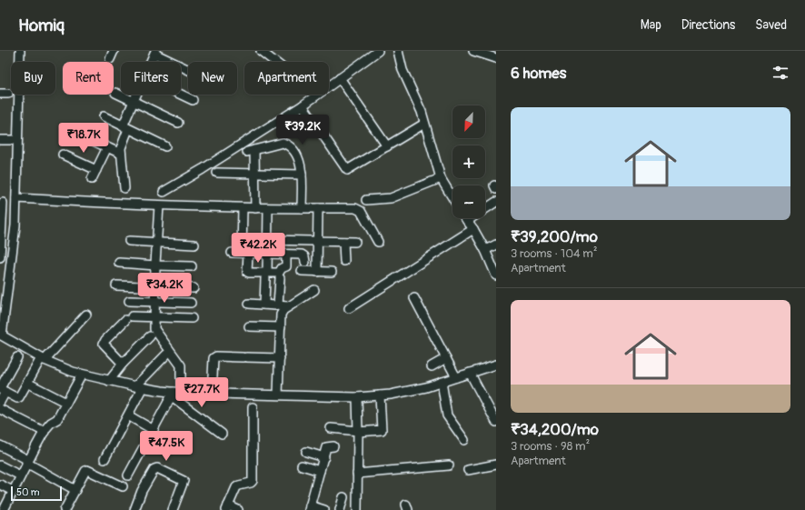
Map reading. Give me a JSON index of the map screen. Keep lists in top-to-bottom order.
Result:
{
  "scale_bar": "50 m",
  "north": "bottom left",
  "page": {
    "header": "Homiq",
    "nav": ["Map", "Directions", "Saved"],
    "heading": "6 homes",
    "chip": [
      "Buy",
      "Rent",
      "Filters",
      "New",
      "Apartment"
    ],
    "list": [
      {
        "name": "₹39,200/mo",
        "note": "3 rooms · 104 m² · Apartment"
      },
      {
        "name": "₹34,200/mo",
        "note": "3 rooms · 98 m² · Apartment"
      }
    ],
    "map_buttons": ["+", "−"],
    "price": [
      "₹39.2K",
      "₹18.7K",
      "₹42.2K",
      "₹34.2K",
      "₹27.7K",
      "₹47.5K"
    ],
    "scale": "50 m"
  }
}
